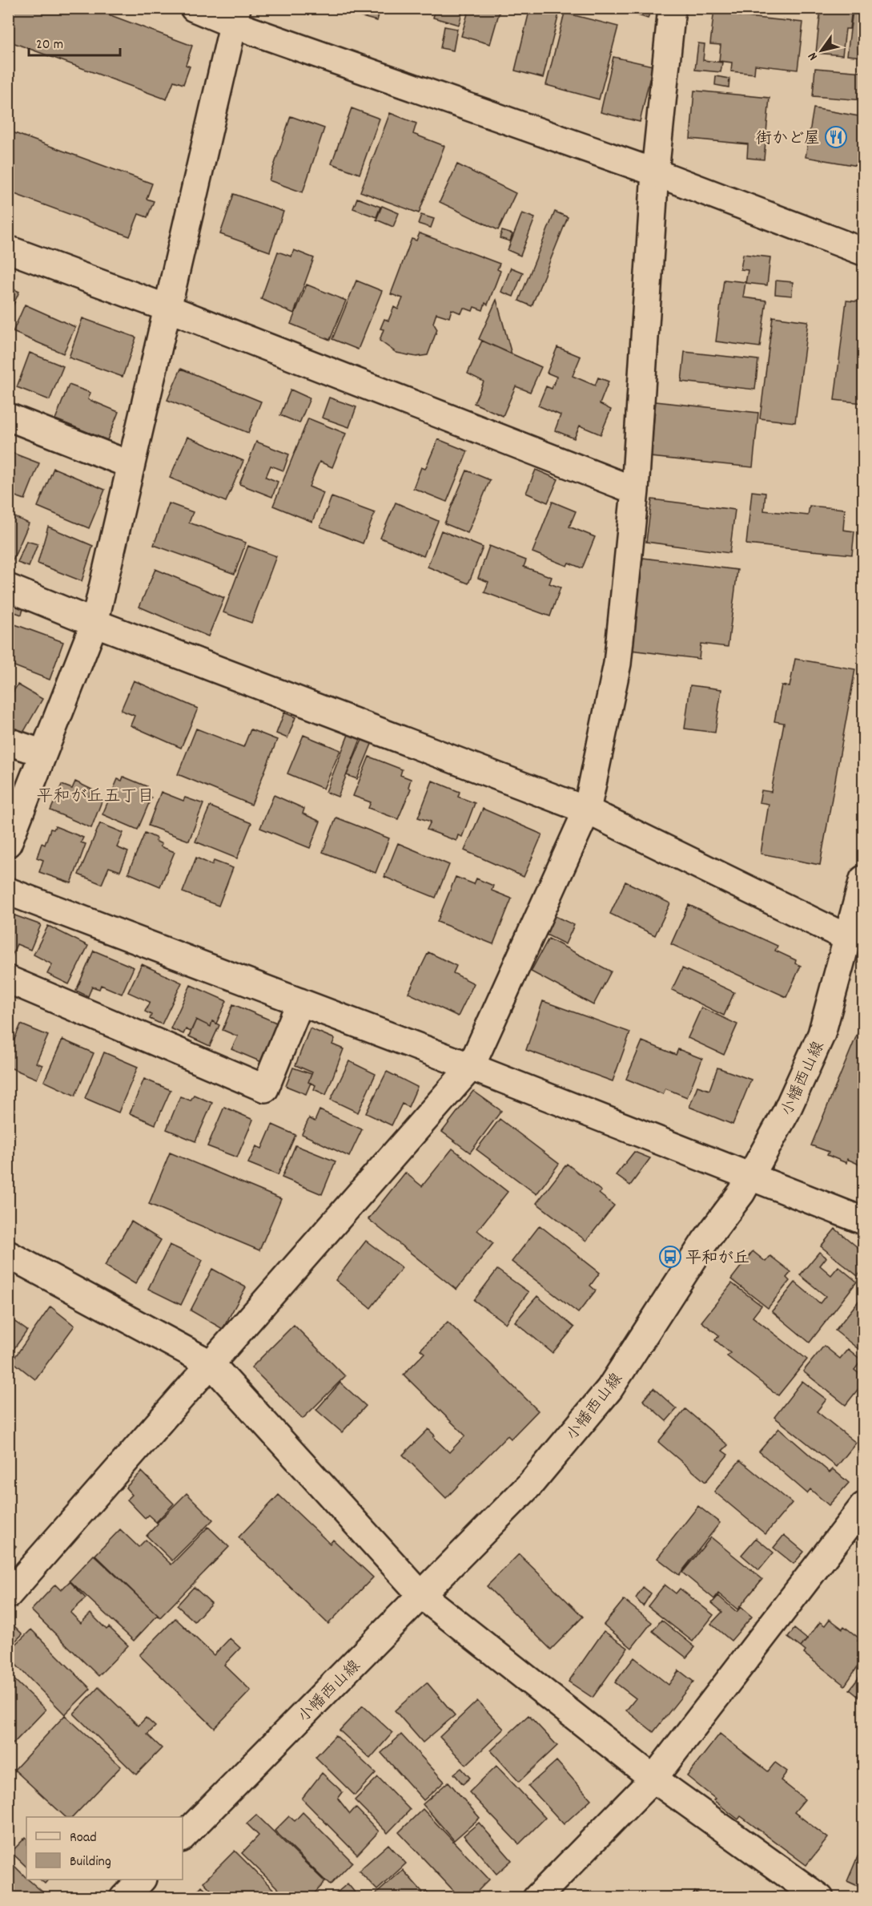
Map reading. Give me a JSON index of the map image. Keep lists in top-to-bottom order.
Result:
{
  "streets": {
    "street": ["小幡西山線"]
  },
  "districts": ["平和が丘五丁目"],
  "places": {
    "restaurant": ["街かど屋"],
    "bus stop": ["平和が丘"]
  },
  "legend": ["Road", "Building"],
  "scale_bar": "20 m",
  "north": "bottom left"
}
